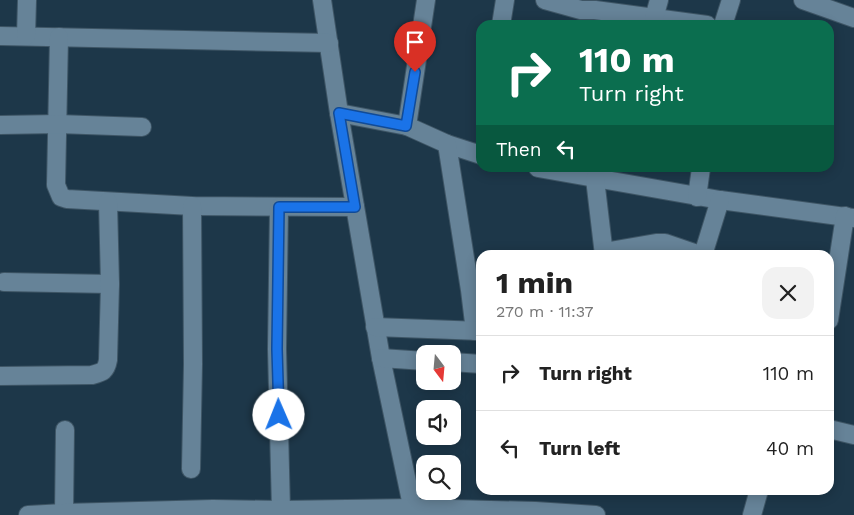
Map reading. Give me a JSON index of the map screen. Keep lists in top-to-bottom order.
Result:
{
  "north": "bottom",
  "page": {
    "turn": ["110 m", "Turn right"],
    "then": "Then",
    "heading": ["1 min", "270 m · 11:37"],
    "list": [
      {
        "name": "Turn right",
        "value": "110 m"
      },
      {
        "name": "Turn left",
        "value": "40 m"
      }
    ]
  }
}
